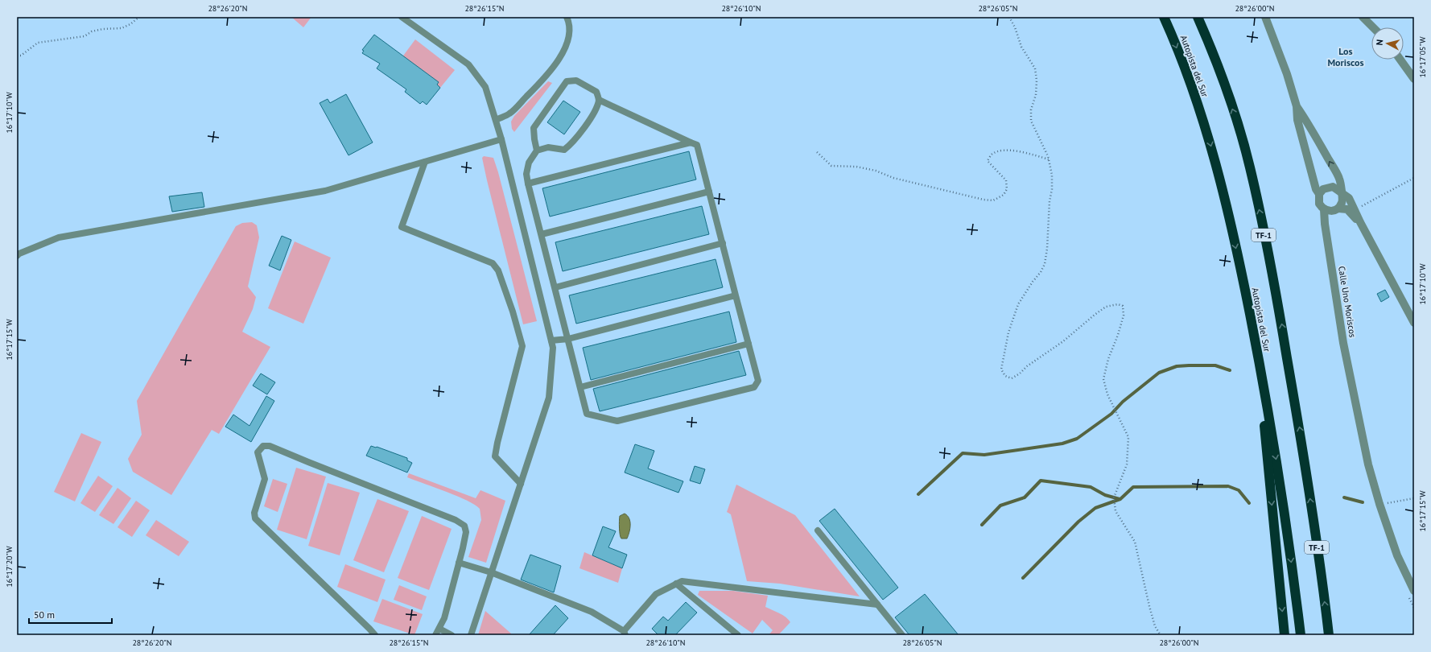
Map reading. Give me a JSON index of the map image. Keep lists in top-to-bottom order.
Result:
{
  "streets": {
    "highway": ["Autopista del Sur", "TF-1"],
    "street": ["Calle Uno Moriscos"]
  },
  "districts": ["Los Moriscos"],
  "scale_bar": "50 m",
  "north": "left",
  "coordinates": [
    "28°26'20\"N",
    "28°26'15\"N",
    "28°26'10\"N",
    "28°26'05\"N",
    "28°26'00\"N",
    "16°17'05\"W",
    "16°17'10\"W",
    "16°17'15\"W",
    "16°17'20\"W"
  ]
}
